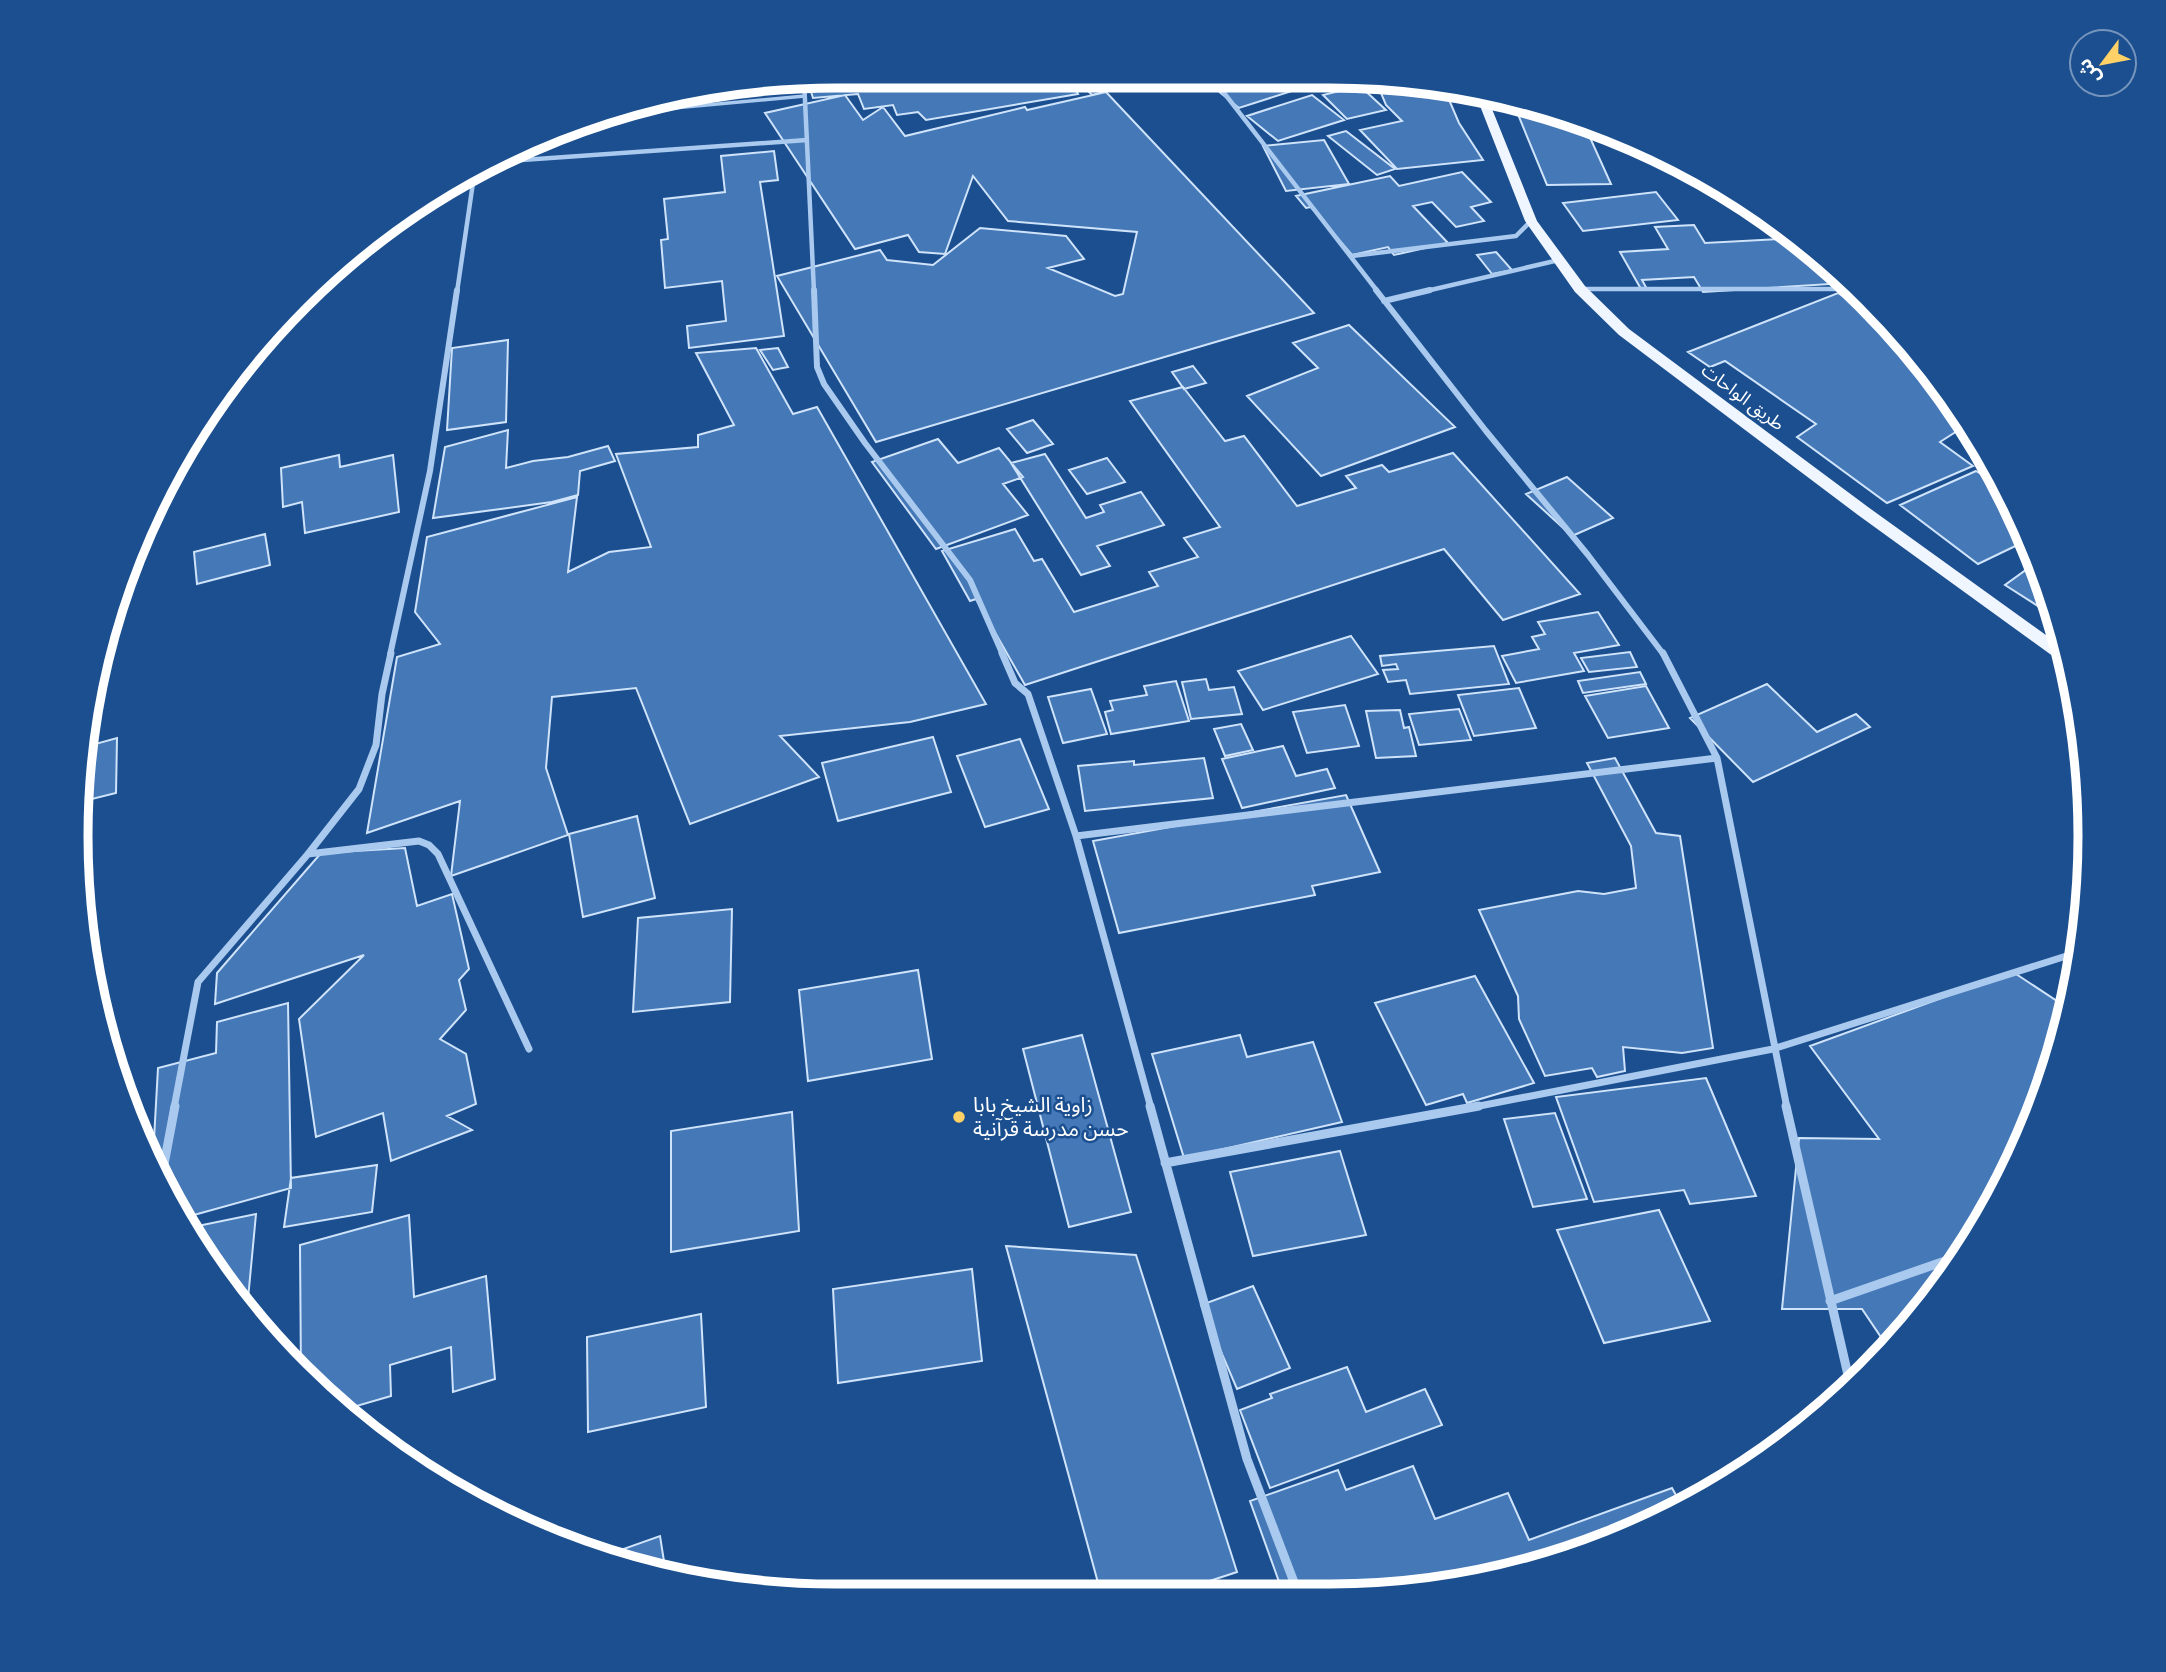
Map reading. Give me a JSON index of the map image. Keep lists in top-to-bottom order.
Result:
{
  "streets": {
    "main road": ["طريق الواحات"]
  },
  "places": ["زاوية الشيخ بابا حسن مدرسة قرآنية"],
  "north": "bottom left"
}
